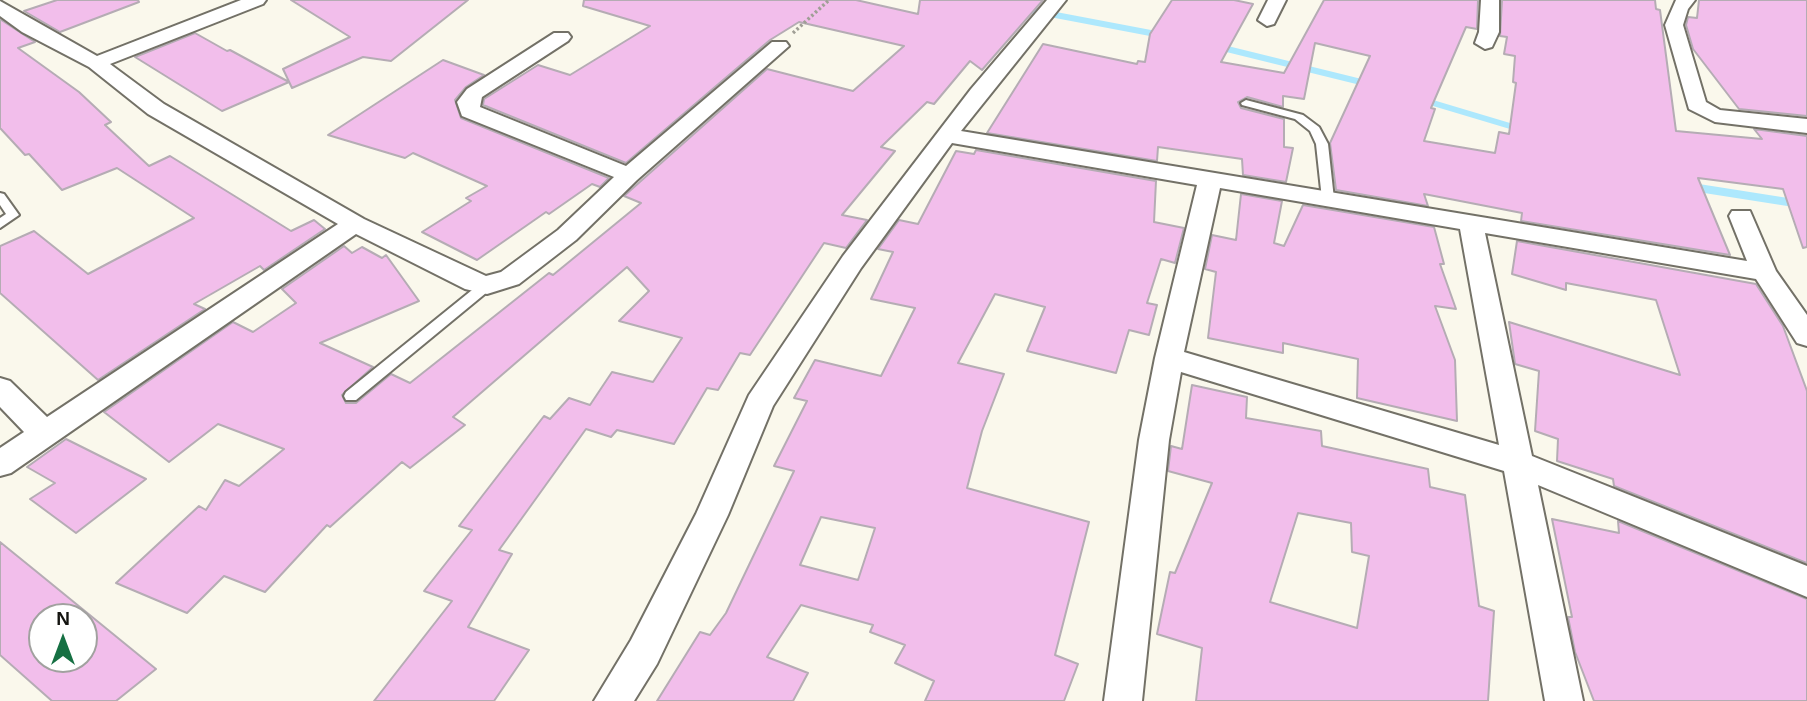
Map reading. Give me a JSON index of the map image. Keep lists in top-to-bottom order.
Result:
{
  "north": "top"
}
